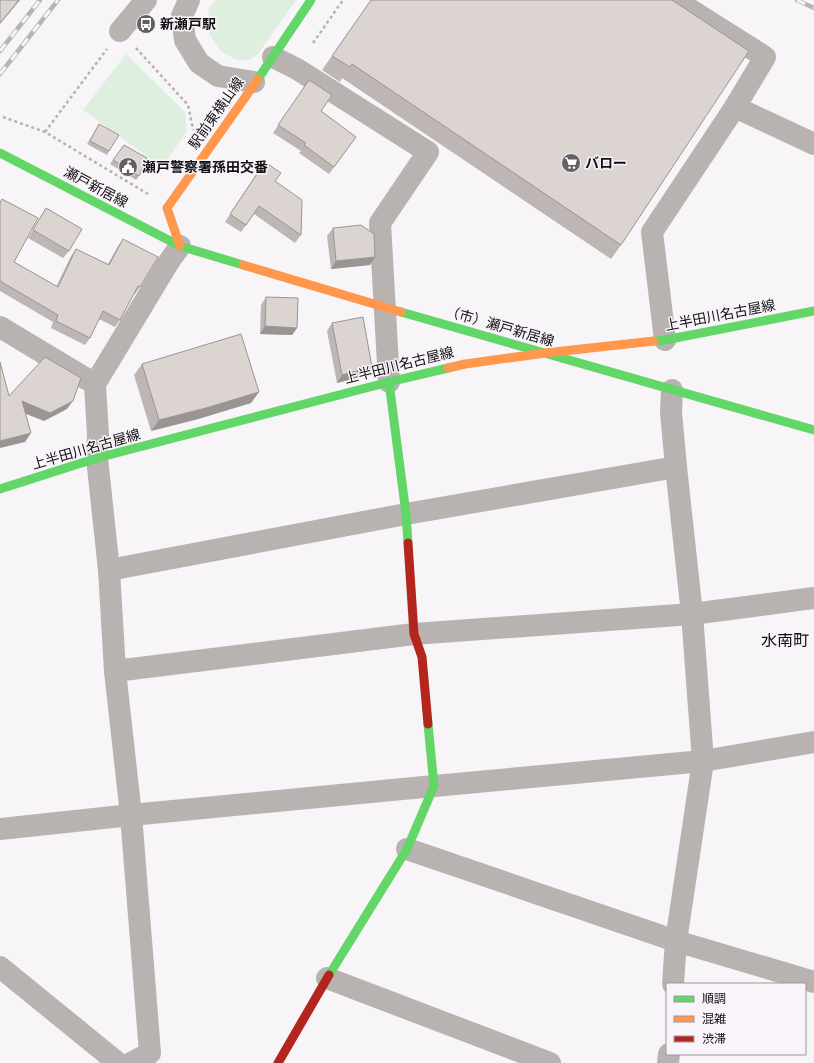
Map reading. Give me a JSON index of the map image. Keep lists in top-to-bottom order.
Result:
{
  "streets": {
    "street": [
      "駅前東横山線",
      "瀬戸新居線",
      "上半田川名古屋線",
      "（市）瀬戸新居線"
    ]
  },
  "crossings": [
    ["駅前東横山線", "瀬戸新居線"],
    ["駅前東横山線", "（市）瀬戸新居線"],
    ["瀬戸新居線", "（市）瀬戸新居線"],
    ["上半田川名古屋線", "（市）瀬戸新居線"]
  ],
  "districts": ["水南町"],
  "places": {
    "bus stop": ["新瀬戸駅"],
    "supermarket": ["バロー"],
    "public building": ["瀬戸警察署孫田交番"]
  },
  "legend": ["順調", "混雑", "渋滞"]
}
